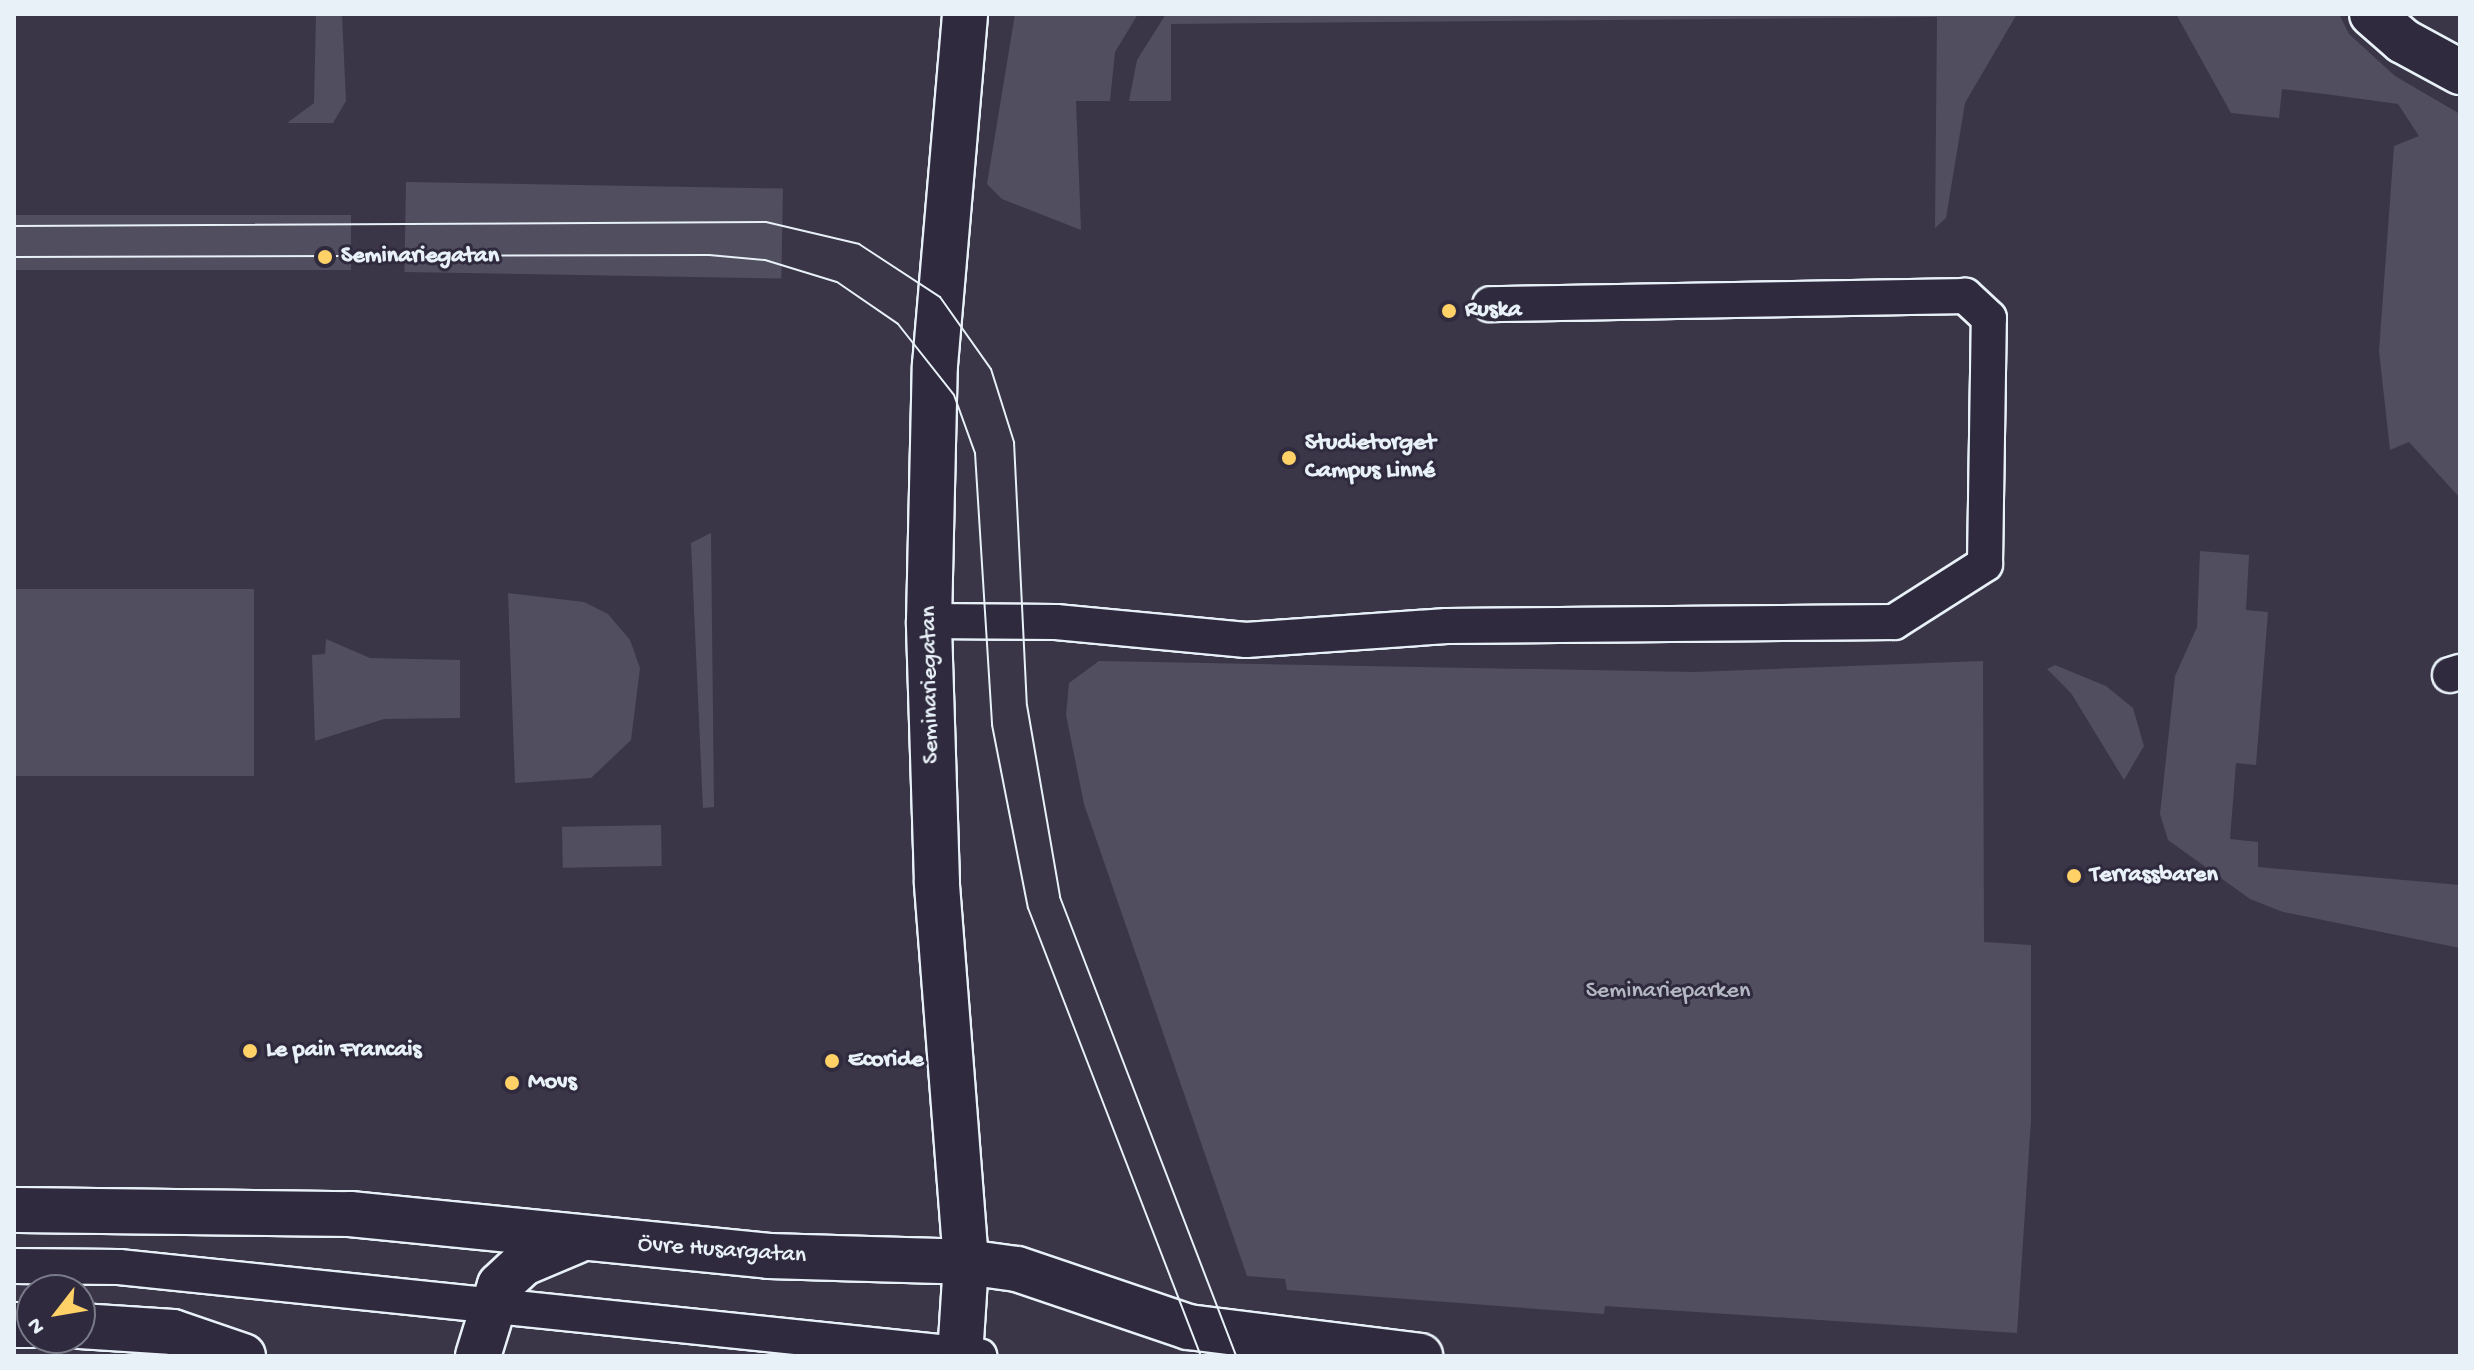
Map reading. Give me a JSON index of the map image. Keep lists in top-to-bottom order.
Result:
{
  "streets": {
    "main road": ["Seminariegatan", "Övre Husargatan"]
  },
  "crossings": [
    ["Seminariegatan", "Övre Husargatan"]
  ],
  "parks": ["Seminarieparken"],
  "places": [
    "Seminariegatan",
    "Ruska",
    "Studietorget Campus Linné",
    "Terrassbaren",
    "Le pain Francais",
    "Ecoride",
    "Movs"
  ],
  "north": "bottom left"
}
